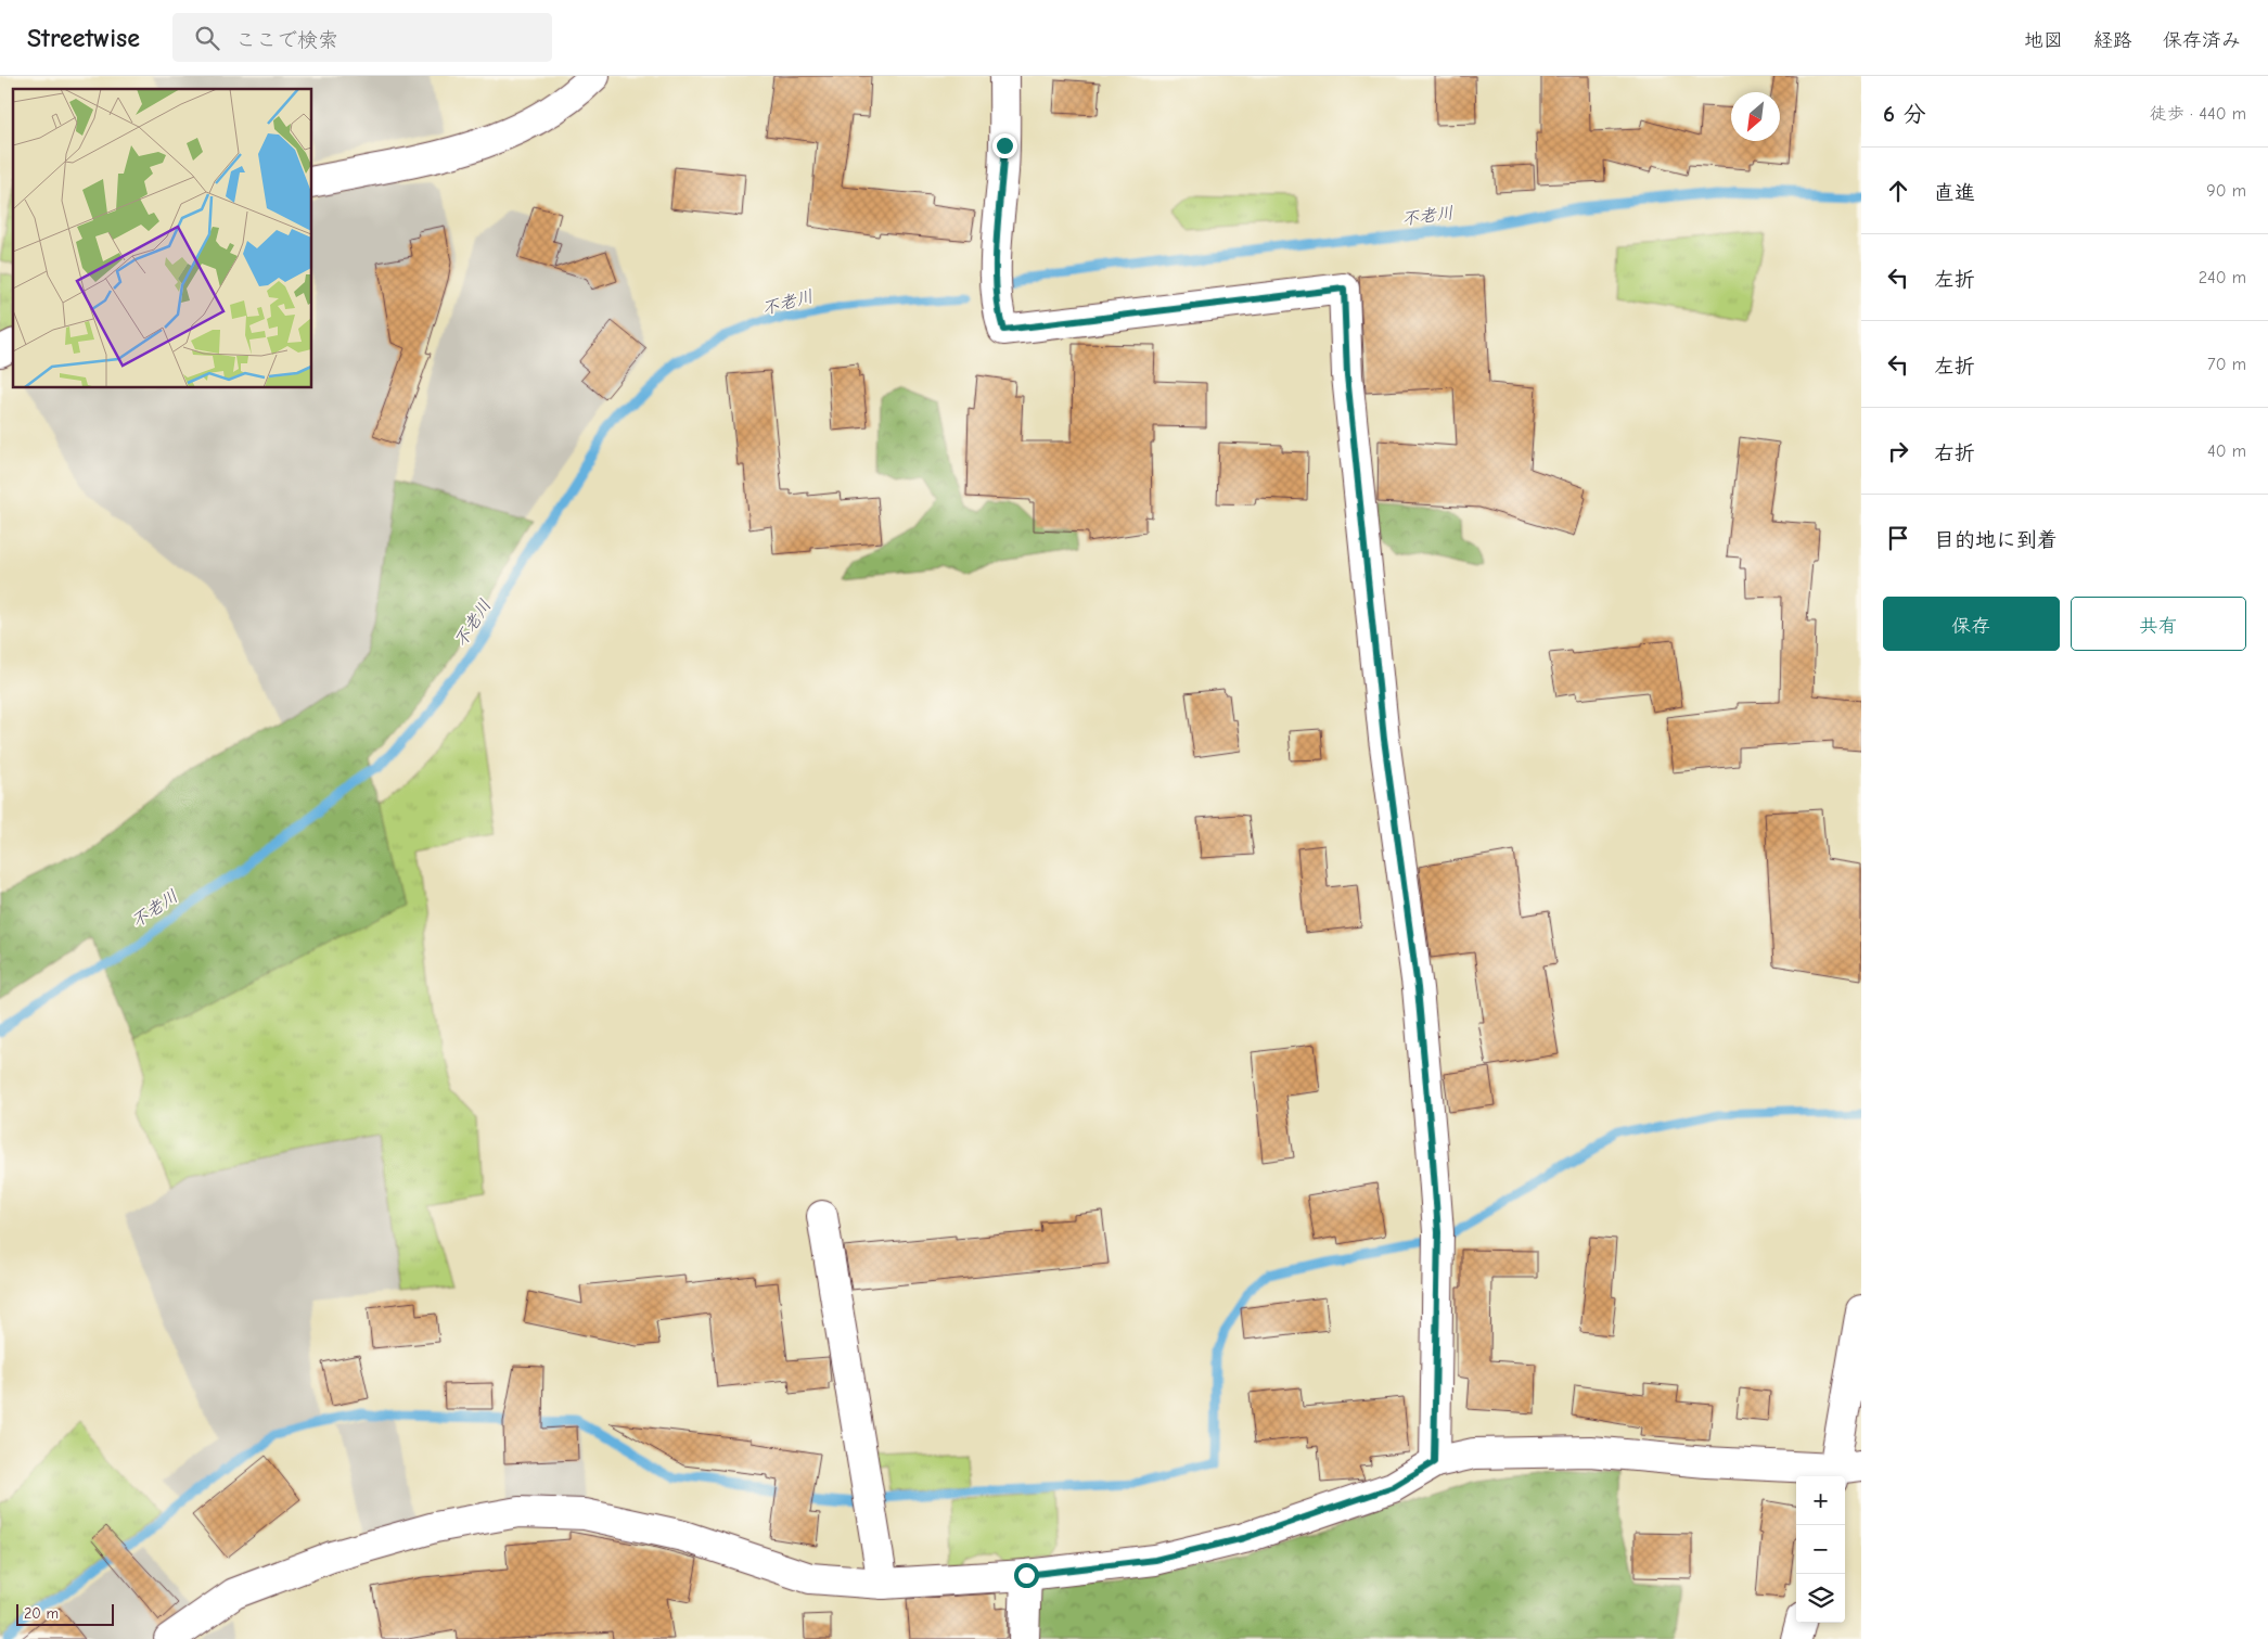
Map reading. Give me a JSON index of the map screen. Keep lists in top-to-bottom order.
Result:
{
  "water": ["不老川"],
  "scale_bar": "20 m",
  "north": "bottom left",
  "page": {
    "header": "Streetwise",
    "search": "ここで検索",
    "nav": ["地図", "経路", "保存済み"],
    "heading": ["6 分", "徒歩 · 440 m"],
    "list": [
      ["直進", "90 m"],
      ["左折", "240 m"],
      ["左折", "70 m"],
      ["右折", "40 m"],
      "目的地に到着"
    ],
    "buttons": ["保存", "共有"],
    "map_buttons": ["+", "−"],
    "scale": "20 m"
  }
}
